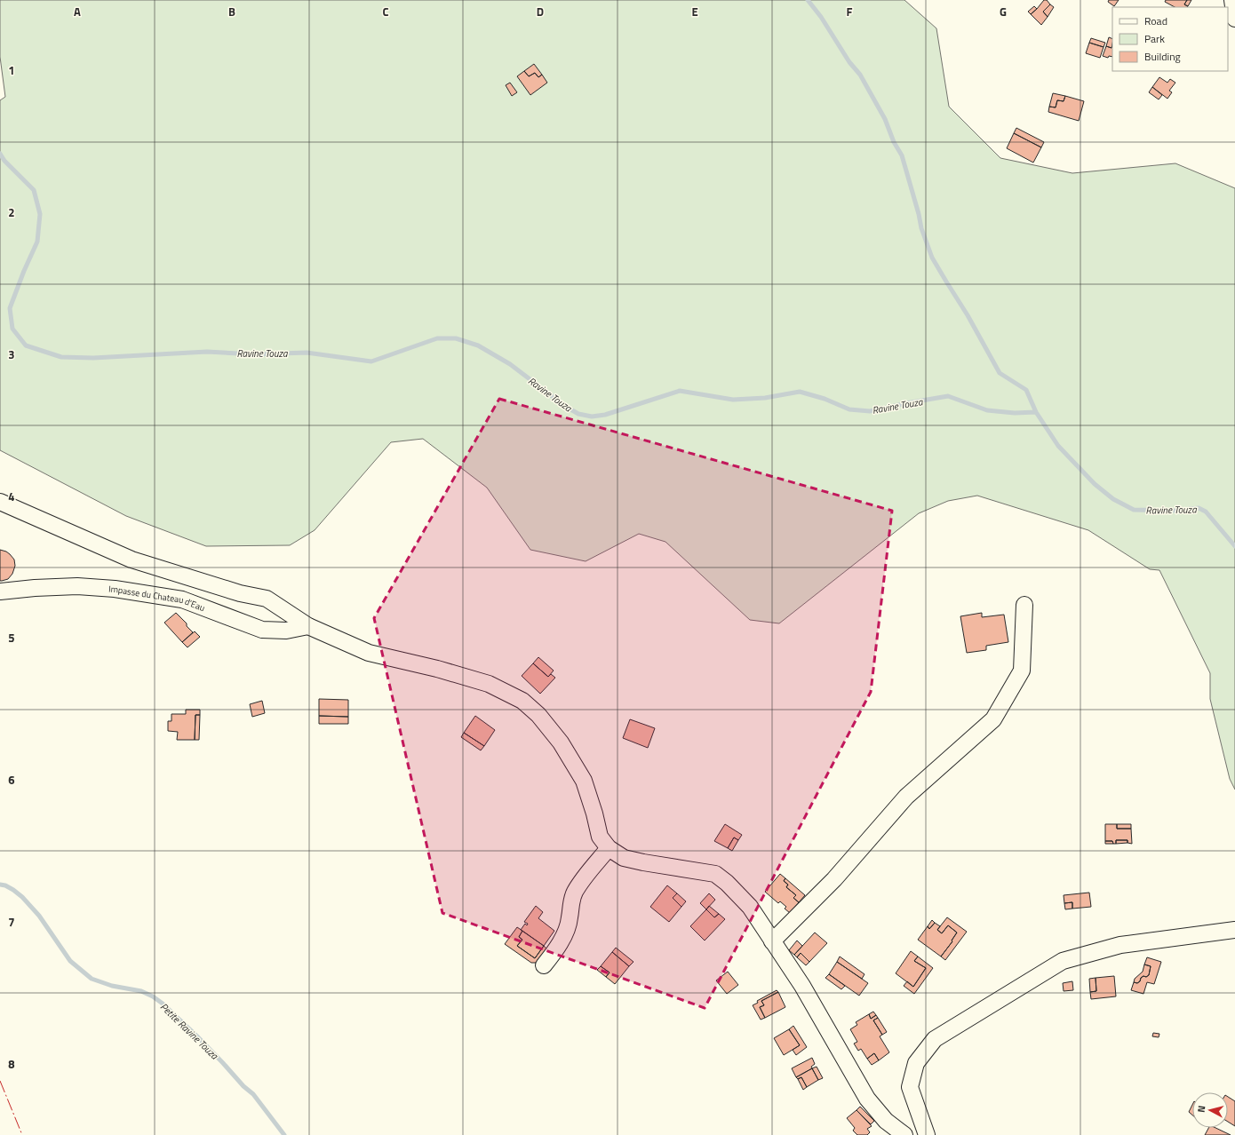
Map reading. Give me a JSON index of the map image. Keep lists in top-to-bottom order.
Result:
{
  "streets": {
    "street": ["Impasse du Chateau d'Eau"]
  },
  "water": ["Ravine Touza", "Petite Ravine Touza"],
  "legend": ["Road", "Park", "Building"],
  "north": "left",
  "grid": {
    "columns": [
      "A",
      "B",
      "C",
      "D",
      "E",
      "F",
      "G"
    ],
    "rows": [
      "1",
      "2",
      "3",
      "4",
      "5",
      "6",
      "7",
      "8"
    ]
  }
}
